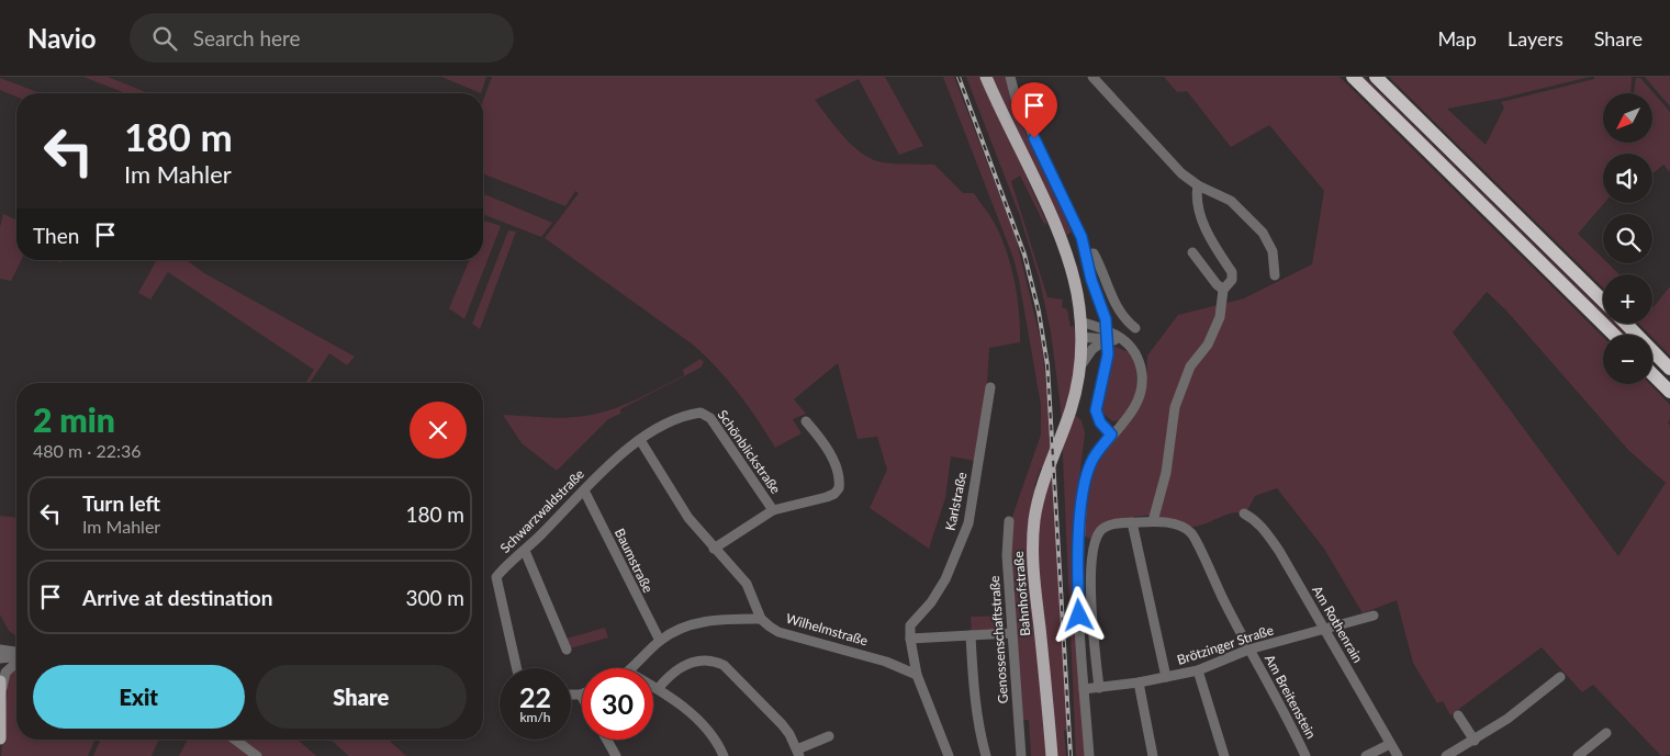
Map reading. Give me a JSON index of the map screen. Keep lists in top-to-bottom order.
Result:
{
  "streets": {
    "main road": ["Bahnhofstraße"],
    "street": [
      "Schönblickstraße",
      "Karlstraße",
      "Schwarzwaldstraße",
      "Baumstraße",
      "Am Rothenrain",
      "Wilhelmstraße",
      "Genossenschaftstraße",
      "Brötzinger Straße",
      "Am Breitenstein"
    ]
  },
  "crossings": [
    ["Schönblickstraße", "Schwarzwaldstraße"],
    ["Schwarzwaldstraße", "Baumstraße"],
    ["Am Rothenrain", "Brötzinger Straße"],
    ["Brötzinger Straße", "Am Breitenstein"]
  ],
  "north": "bottom left",
  "page": {
    "header": "Navio",
    "search": "Search here",
    "nav": ["Map", "Layers", "Share"],
    "map_buttons": ["+", "−"],
    "turn": ["180 m", "Im Mahler"],
    "then": "Then",
    "heading": ["2 min", "480 m · 22:36"],
    "list": [
      {
        "name": "Turn left",
        "note": "Im Mahler",
        "value": "180 m"
      },
      {
        "name": "Arrive at destination",
        "value": "300 m"
      }
    ],
    "buttons": ["Exit", "Share"],
    "speed": "22 km/h",
    "limit": "30"
  }
}
